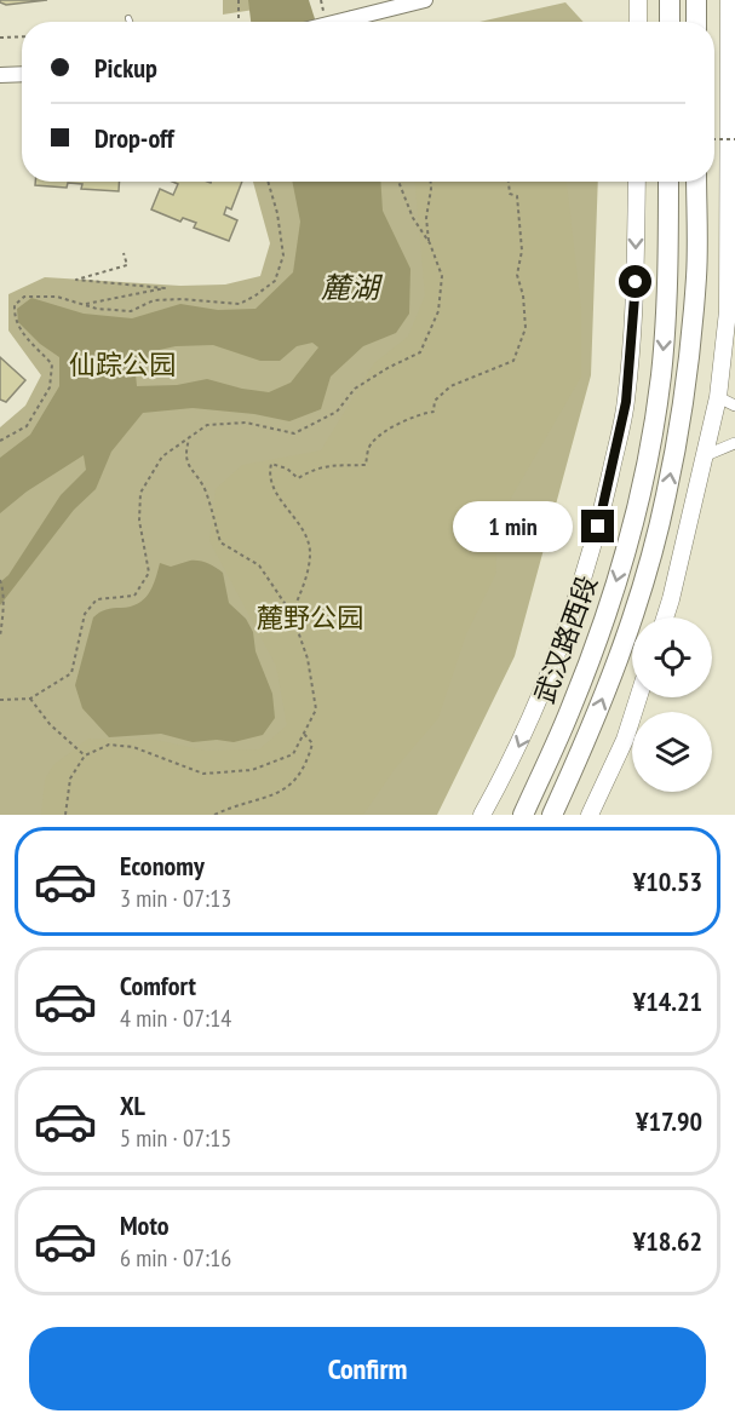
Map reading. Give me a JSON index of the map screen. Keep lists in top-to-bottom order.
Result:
{
  "streets": {
    "highway": ["武汉路西段"]
  },
  "water": ["麓湖"],
  "parks": ["仙踪公园", "麓野公园"],
  "page": {
    "banner": ["Pickup", "Drop-off"],
    "bubble": "1 min",
    "list": [
      {
        "name": "Economy",
        "note": "3 min · 07:13",
        "value": "¥10.53"
      },
      {
        "name": "Comfort",
        "note": "4 min · 07:14",
        "value": "¥14.21"
      },
      {
        "name": "XL",
        "note": "5 min · 07:15",
        "value": "¥17.90"
      },
      {
        "name": "Moto",
        "note": "6 min · 07:16",
        "value": "¥18.62"
      }
    ],
    "buttons": "Confirm"
  }
}
